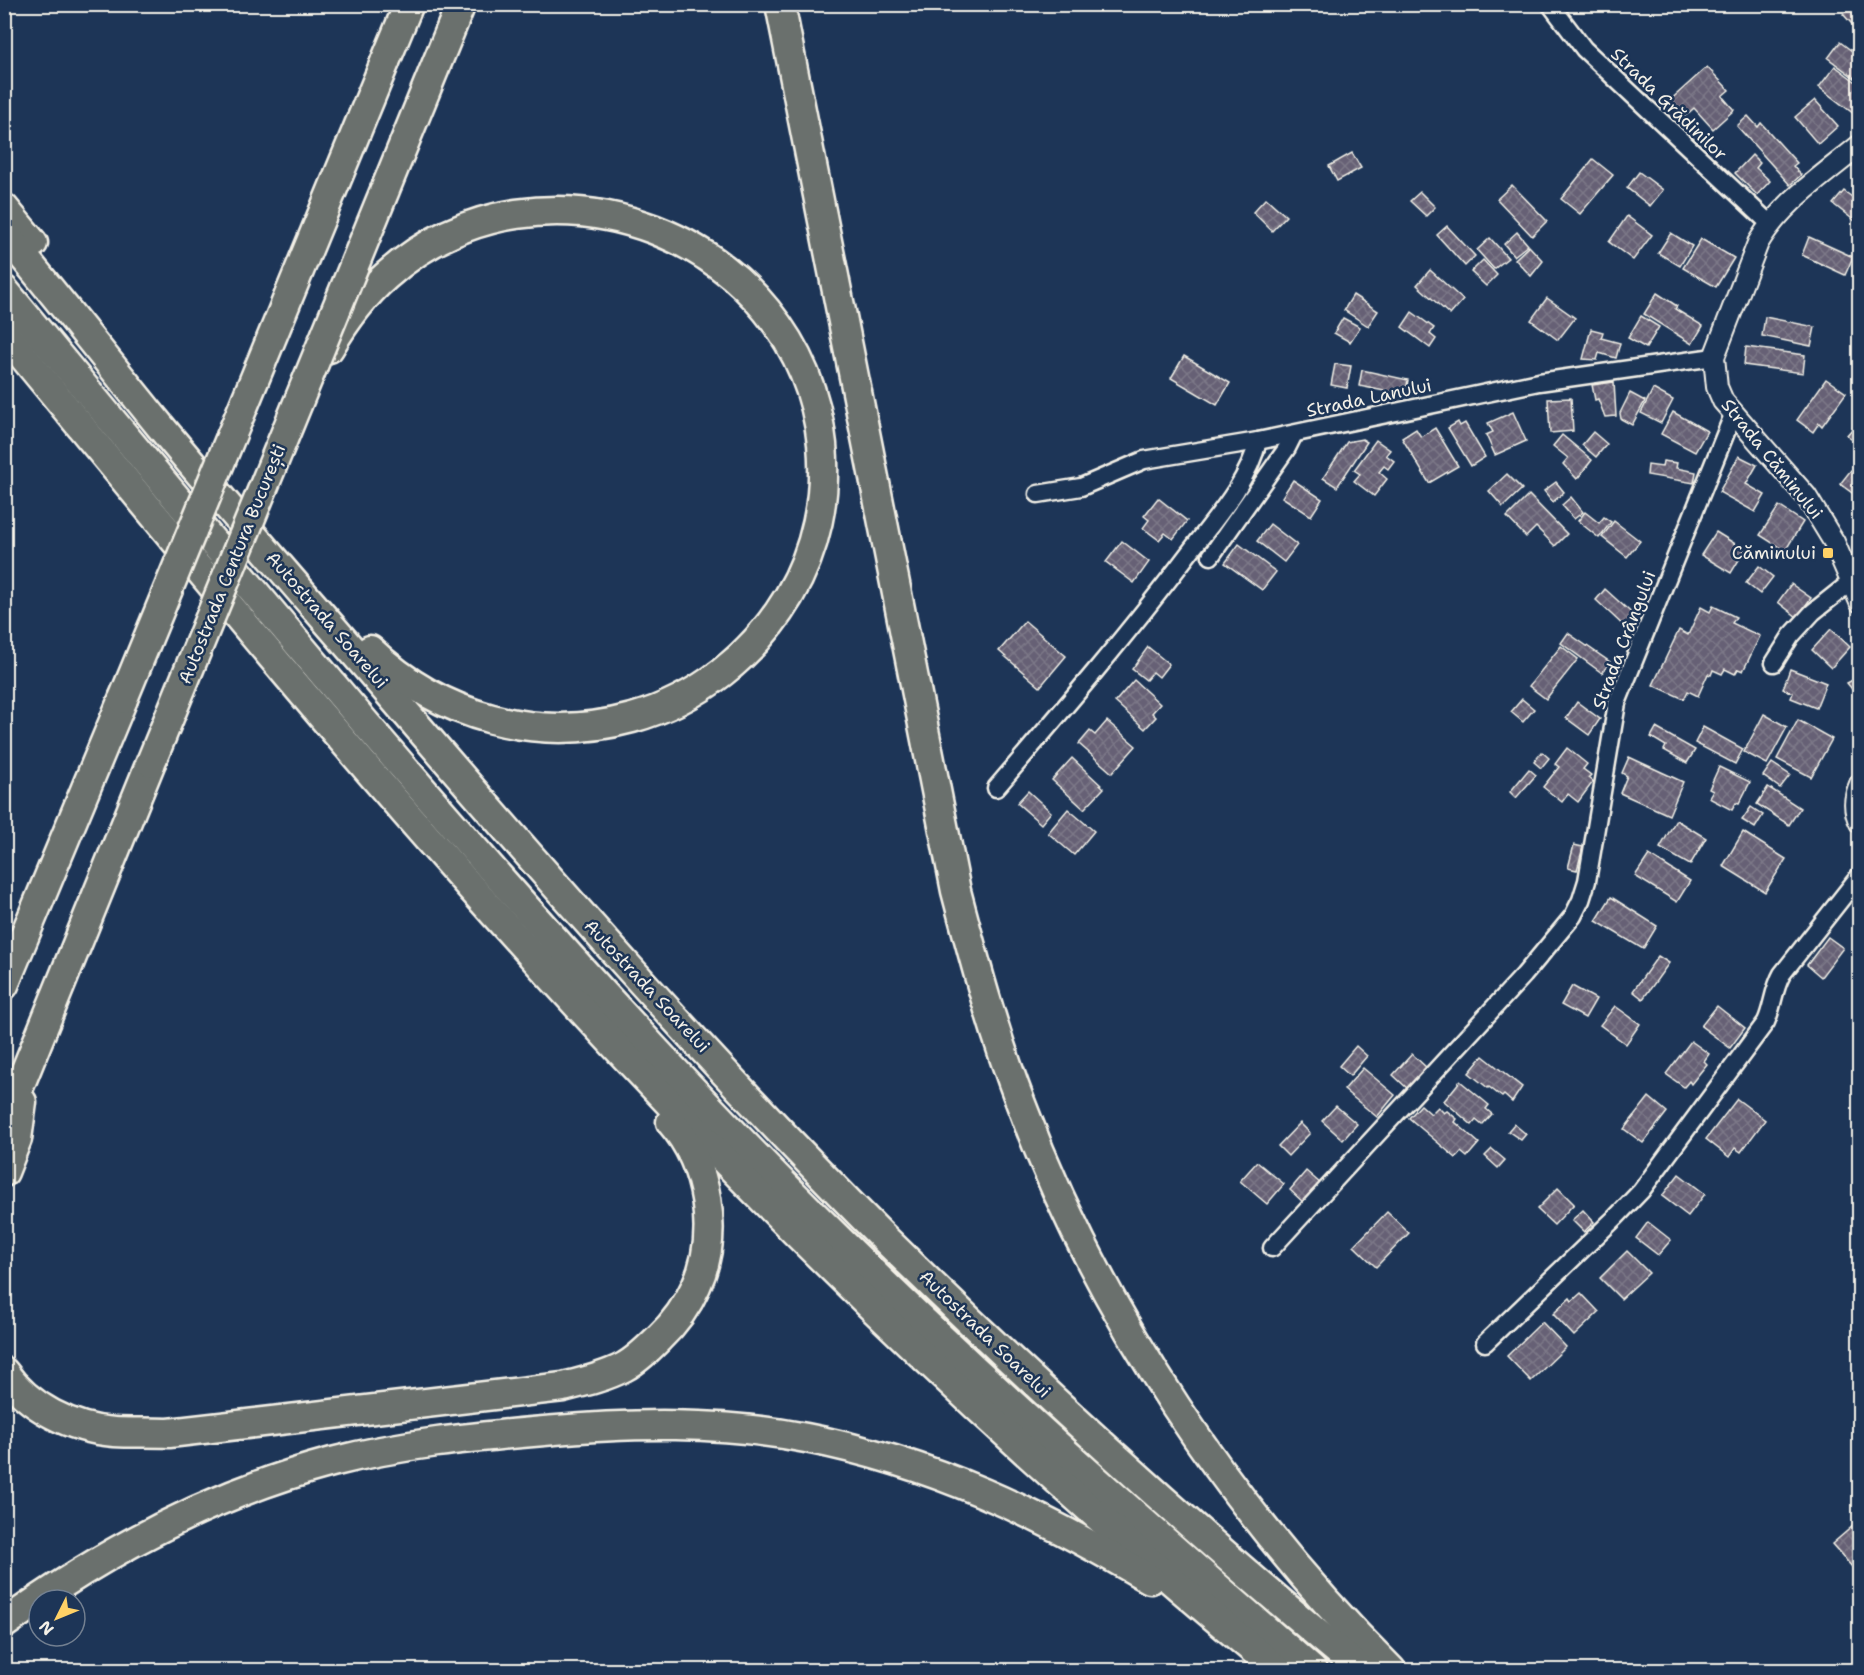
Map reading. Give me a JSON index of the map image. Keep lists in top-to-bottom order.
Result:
{
  "streets": {
    "highway": ["Autostrada Centura București", "Autostrada Soarelui"],
    "street": [
      "Strada Grădinilor",
      "Strada Lanului",
      "Strada Căminului",
      "Strada Crângului"
    ]
  },
  "crossings": [
    ["Strada Grădinilor", "Strada Căminului"],
    ["Strada Lanului", "Strada Căminului"],
    ["Strada Căminului", "Strada Crângului"]
  ],
  "places": {
    "transit": ["Căminului"]
  },
  "north": "bottom left"
}
